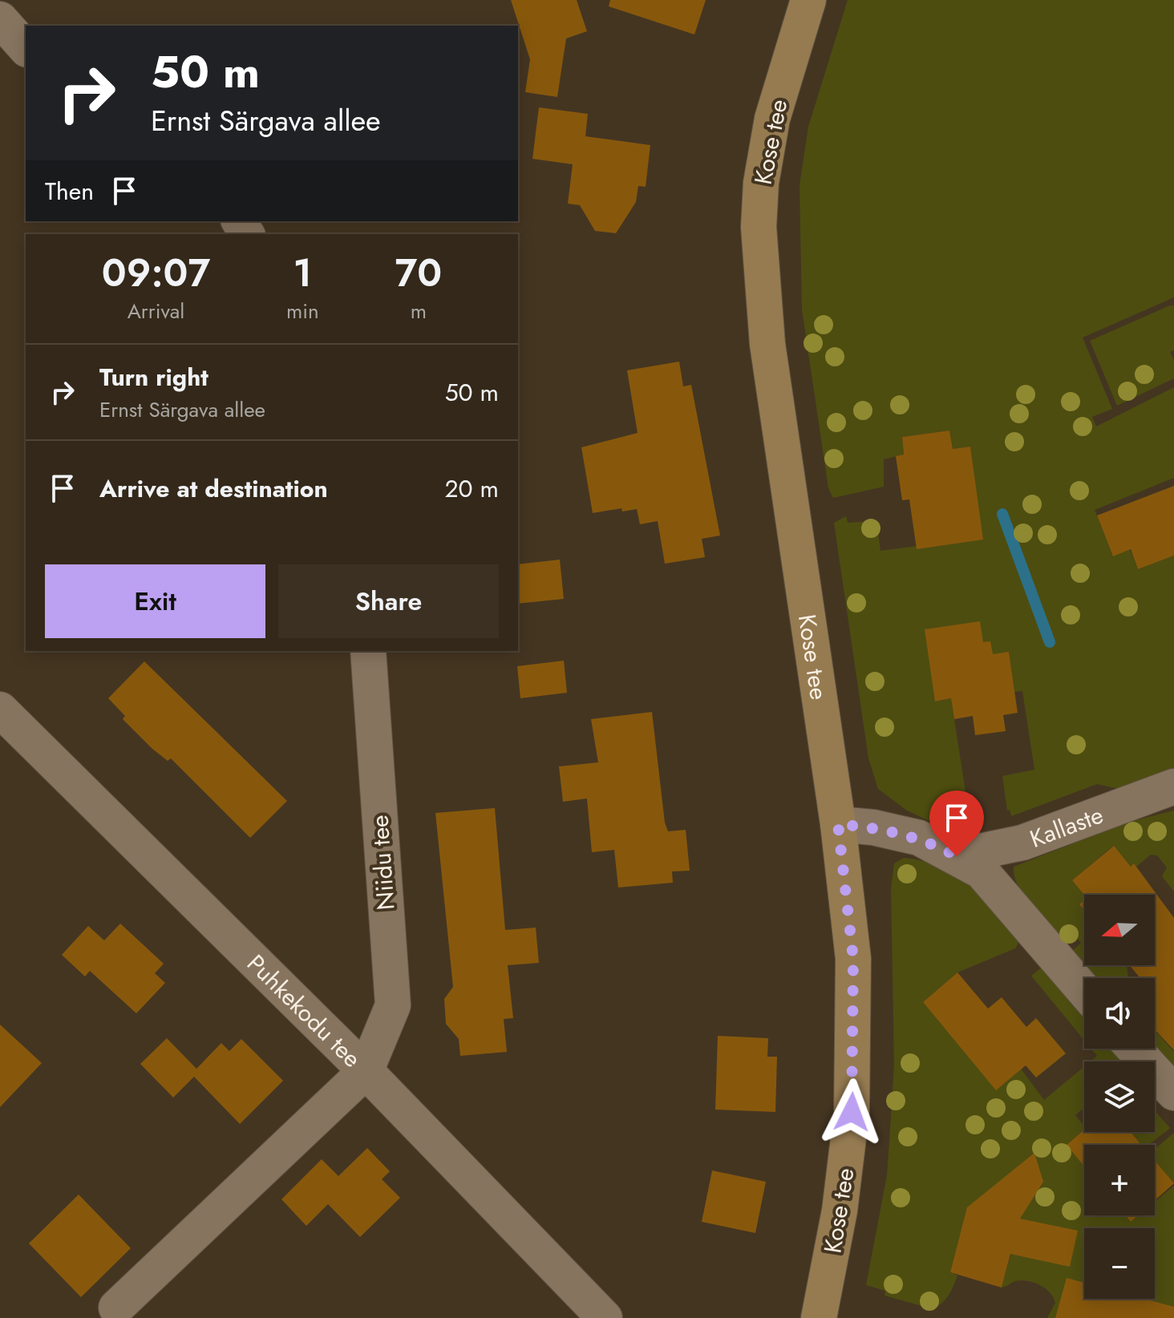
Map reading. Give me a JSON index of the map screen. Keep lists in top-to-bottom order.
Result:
{
  "streets": {
    "main road": ["Kose tee"],
    "street": ["Kallaste", "Niidu tee", "Puhkekodu tee"]
  },
  "crossings": [
    ["Niidu tee", "Puhkekodu tee"]
  ],
  "north": "left",
  "page": {
    "turn": ["50 m", "Ernst Särgava allee"],
    "then": "Then",
    "eta": [
      "09:07",
      "Arrival",
      "1",
      "min",
      "70",
      "m"
    ],
    "list": [
      {
        "name": "Turn right",
        "note": "Ernst Särgava allee",
        "value": "50 m"
      },
      {
        "name": "Arrive at destination",
        "value": "20 m"
      }
    ],
    "buttons": ["Exit", "Share"],
    "map_buttons": ["+", "−"]
  }
}
